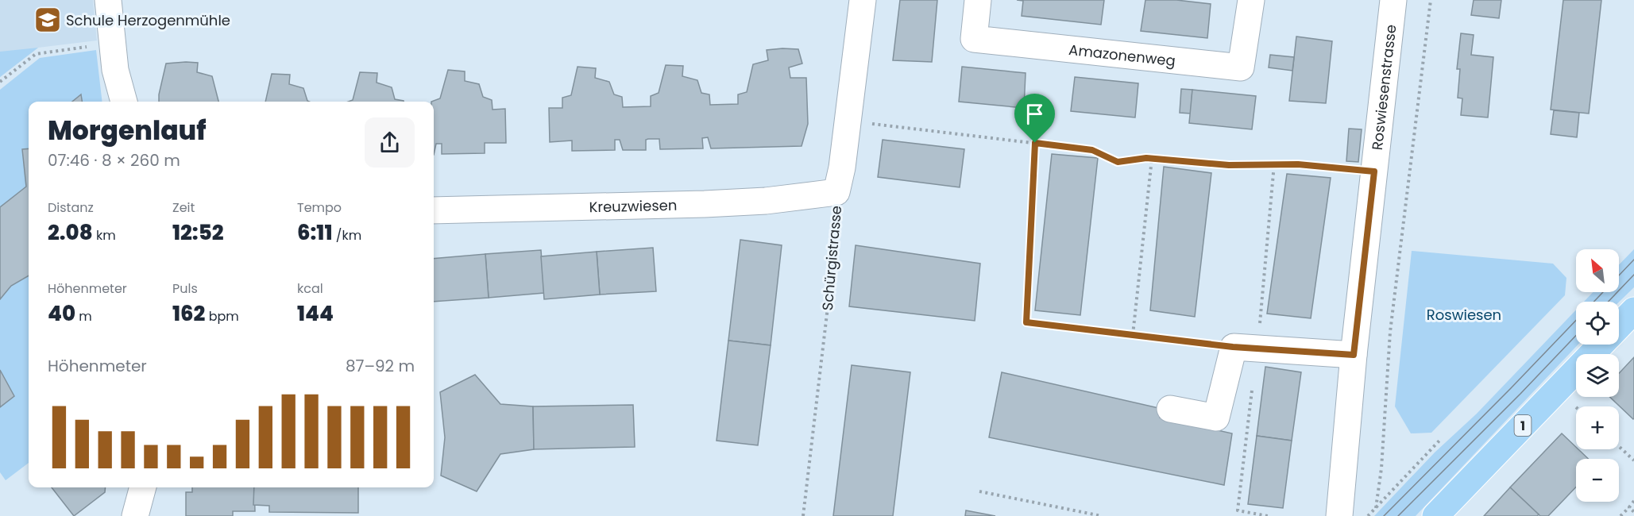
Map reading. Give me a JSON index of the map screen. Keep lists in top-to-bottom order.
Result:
{
  "streets": {
    "main road": ["1"],
    "street": [
      "Amazonenweg",
      "Roswiesenstrasse",
      "Kreuzwiesen",
      "Schürgistrasse"
    ]
  },
  "crossings": [
    ["Kreuzwiesen", "Schürgistrasse"]
  ],
  "parks": ["Roswiesen"],
  "places": {
    "school or university": ["Schule Herzogenmühle"]
  },
  "north": "top left",
  "page": {
    "heading": ["Morgenlauf", "07:46 · 8 × 260 m"],
    "stats": [
      ["Distanz", "2.08 km"],
      ["Zeit", "12:52"],
      ["Tempo", "6:11 /km"],
      ["Höhenmeter", "40 m"],
      ["Puls", "162 bpm"],
      ["kcal", "144"]
    ],
    "map_buttons": ["+", "−"],
    "chart": ["Höhenmeter", "87–92 m"]
  }
}
